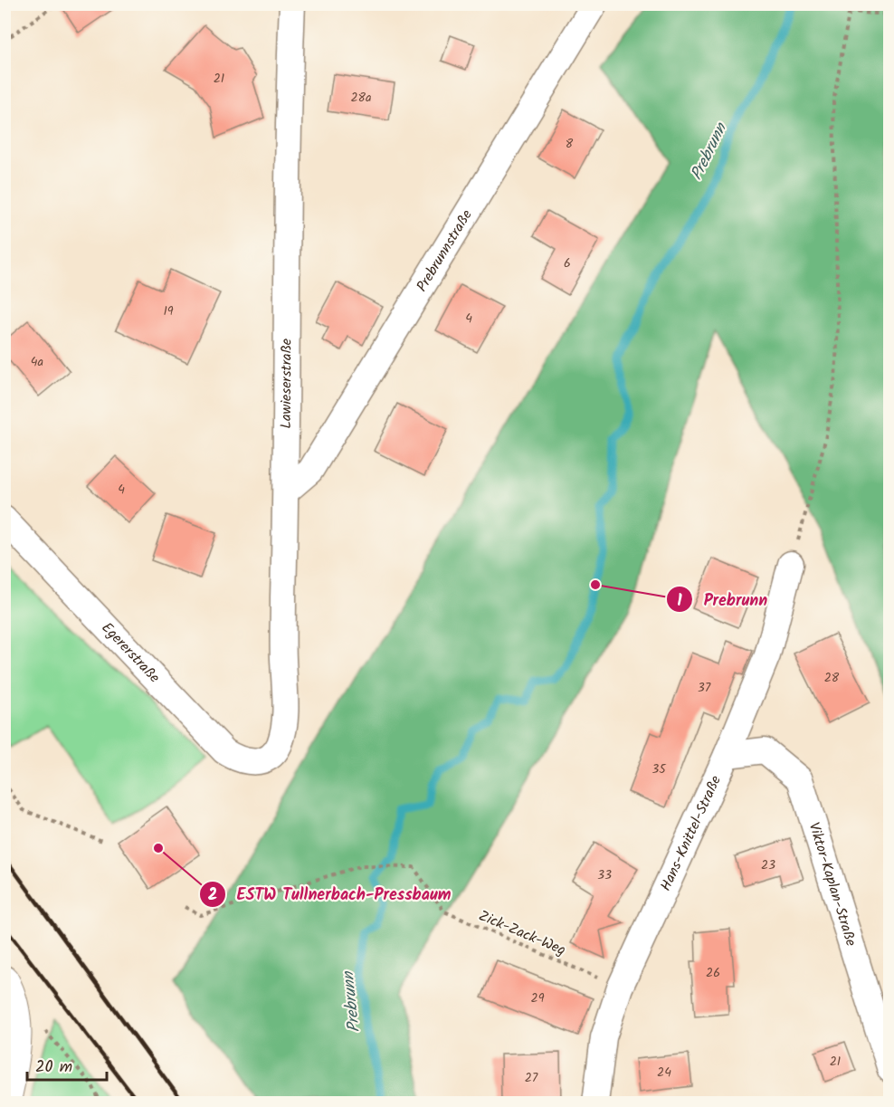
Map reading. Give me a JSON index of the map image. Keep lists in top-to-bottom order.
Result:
{
  "streets": {
    "street": [
      "Prebrunnstraße",
      "Lawieserstraße",
      "Egererstraße",
      "Hans-Knittel-Straße",
      "Viktor-Kaplan-Straße"
    ],
    "path": ["Zick-Zack-Weg"]
  },
  "crossings": [
    ["Prebrunnstraße", "Lawieserstraße"],
    ["Lawieserstraße", "Egererstraße"],
    ["Hans-Knittel-Straße", "Viktor-Kaplan-Straße"],
    ["Hans-Knittel-Straße", "Zick-Zack-Weg"]
  ],
  "water": ["Prebrunn"],
  "places": ["Prebrunn", "ESTW Tullnerbach-Pressbaum"],
  "house_numbers": [
    "21",
    "28a",
    "8",
    "6",
    "19",
    "4",
    "4a",
    "4",
    "28",
    "37",
    "35",
    "23",
    "33",
    "26",
    "29",
    "21",
    "24",
    "27"
  ],
  "scale_bar": "20 m"
}
